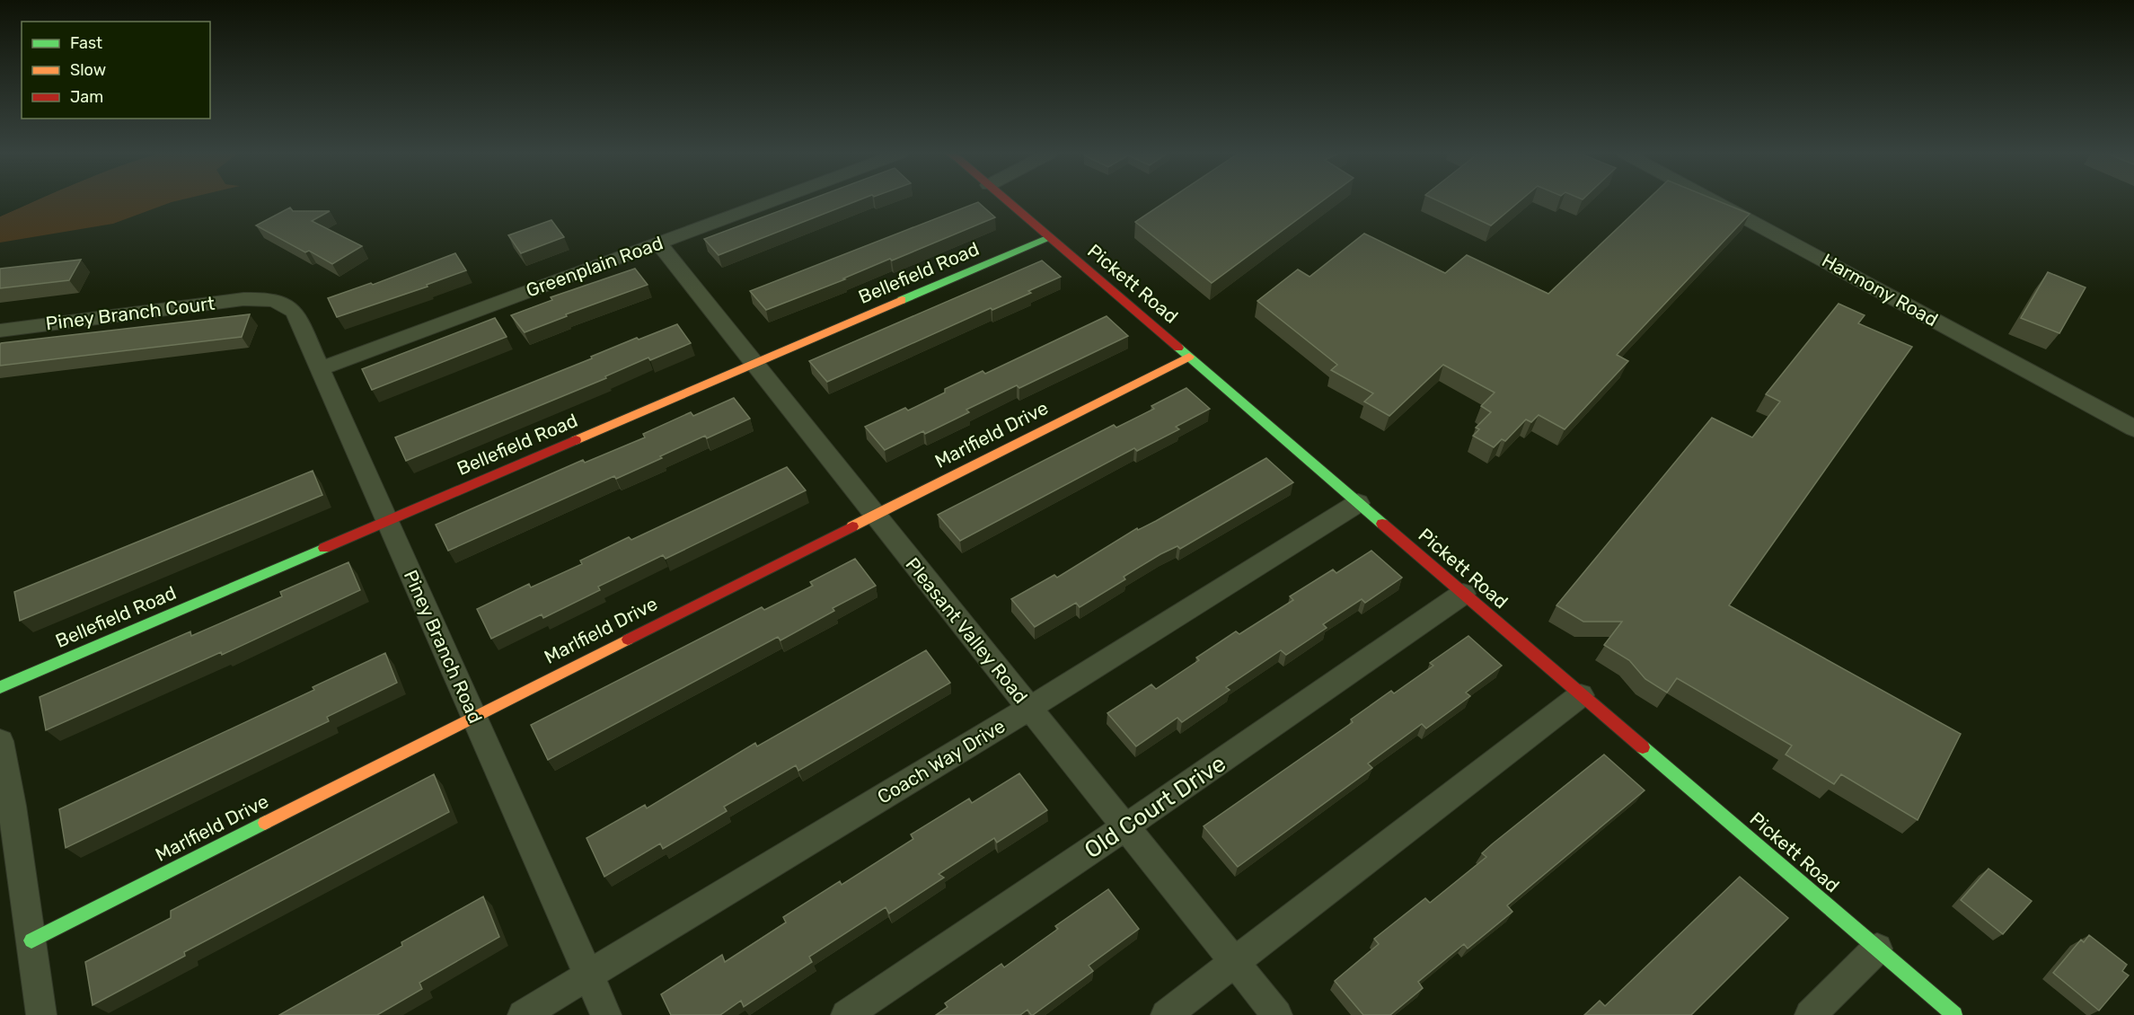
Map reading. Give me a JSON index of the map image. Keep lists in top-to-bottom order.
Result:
{
  "streets": {
    "street": [
      "Greenplain Road",
      "Bellefield Road",
      "Pickett Road",
      "Harmony Road",
      "Piney Branch Court",
      "Marlfield Drive",
      "Pleasant Valley Road",
      "Piney Branch Road",
      "Coach Way Drive",
      "Old Court Drive"
    ]
  },
  "crossings": [
    ["Greenplain Road", "Pleasant Valley Road"],
    ["Greenplain Road", "Piney Branch Road"],
    ["Bellefield Road", "Pickett Road"],
    ["Bellefield Road", "Pleasant Valley Road"],
    ["Bellefield Road", "Piney Branch Road"],
    ["Pickett Road", "Marlfield Drive"],
    ["Pickett Road", "Coach Way Drive"],
    ["Pickett Road", "Old Court Drive"],
    ["Piney Branch Court", "Piney Branch Road"],
    ["Marlfield Drive", "Pleasant Valley Road"],
    ["Marlfield Drive", "Piney Branch Road"],
    ["Pleasant Valley Road", "Coach Way Drive"],
    ["Pleasant Valley Road", "Old Court Drive"],
    ["Piney Branch Road", "Coach Way Drive"]
  ],
  "legend": ["Fast", "Slow", "Jam"]
}
